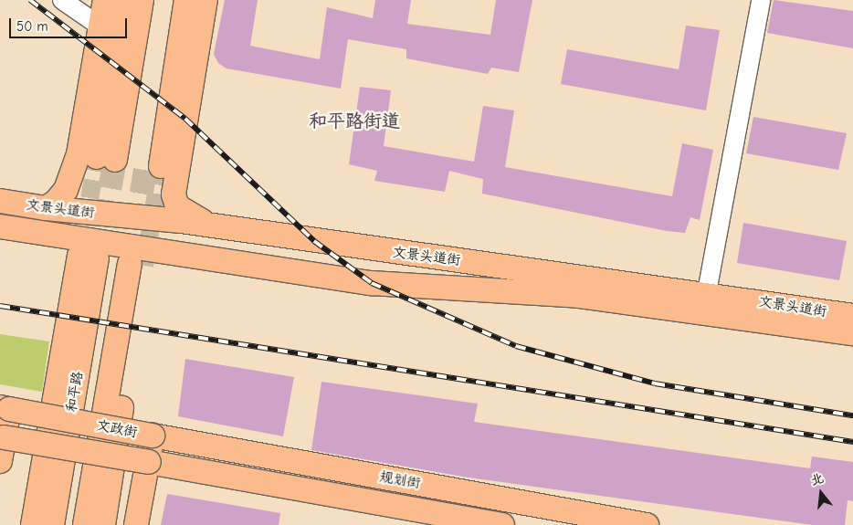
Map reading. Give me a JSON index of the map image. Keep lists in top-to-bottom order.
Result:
{
  "streets": {
    "main road": [
      "文景头道街",
      "和平路",
      "文政街",
      "规划街"
    ]
  },
  "crossings": [
    ["文政街", "规划街"]
  ],
  "districts": ["和平路街道"],
  "scale_bar": "50 m",
  "north": "top"
}
